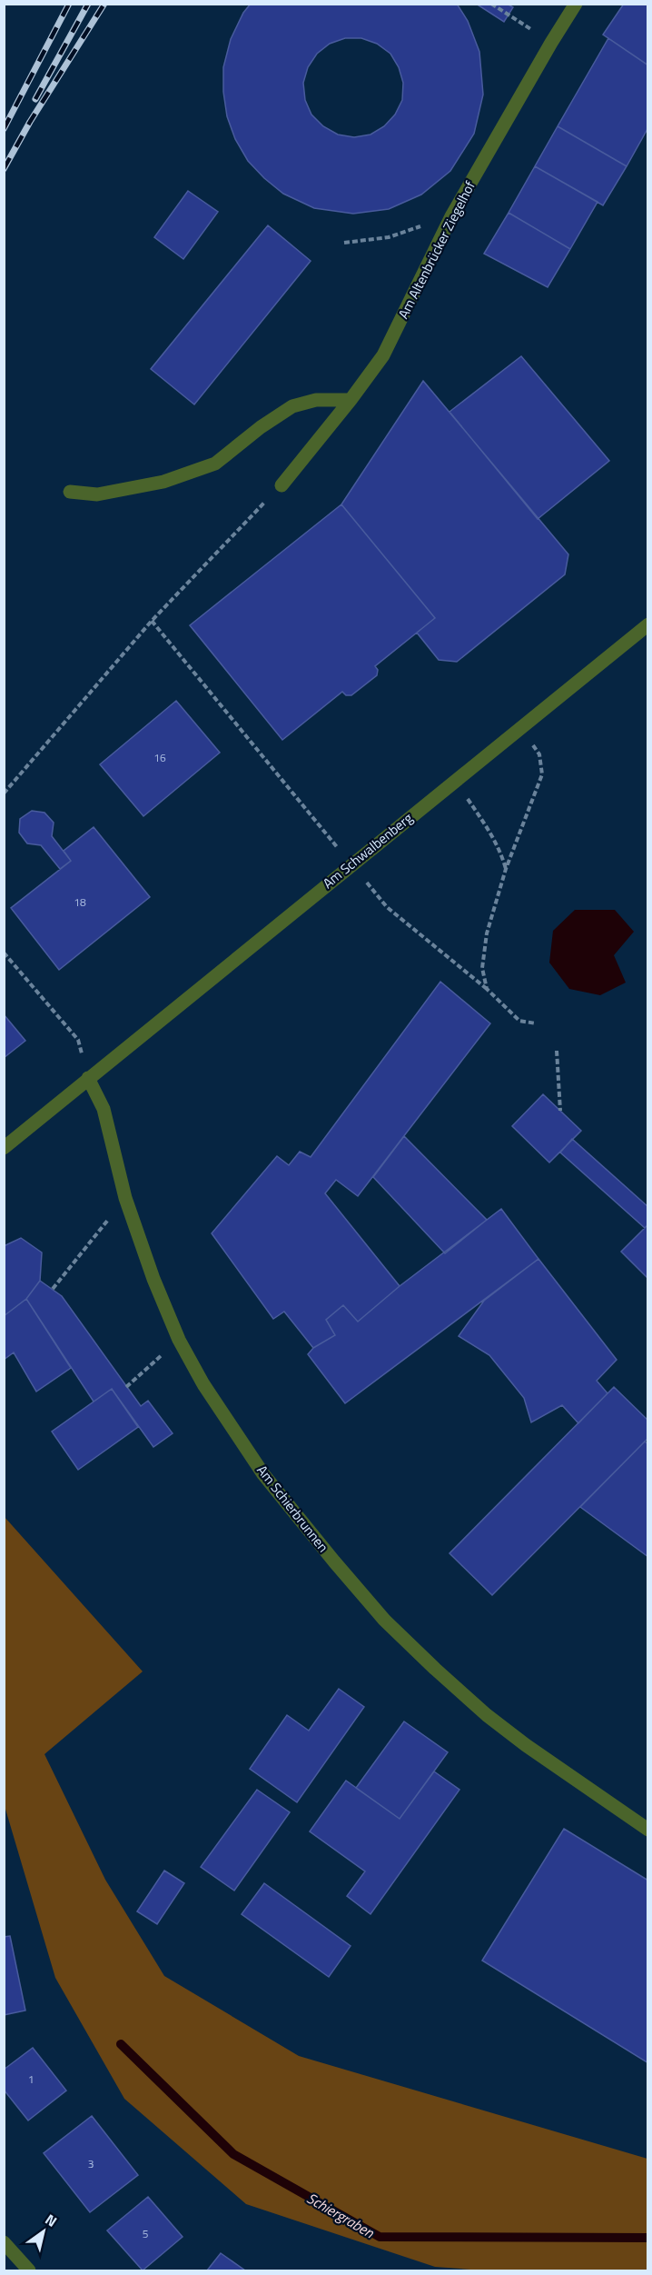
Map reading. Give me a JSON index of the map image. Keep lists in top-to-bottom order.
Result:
{
  "streets": {
    "street": ["Am Altenbrücker Ziegelhof", "Am Schwalbenberg", "Am Schierbrunnen"]
  },
  "crossings": [
    ["Am Schwalbenberg", "Am Schierbrunnen"]
  ],
  "water": ["Schiergraben"],
  "house_numbers": [
    "16",
    "18",
    "1",
    "3",
    "5"
  ],
  "north": "top right"
}
